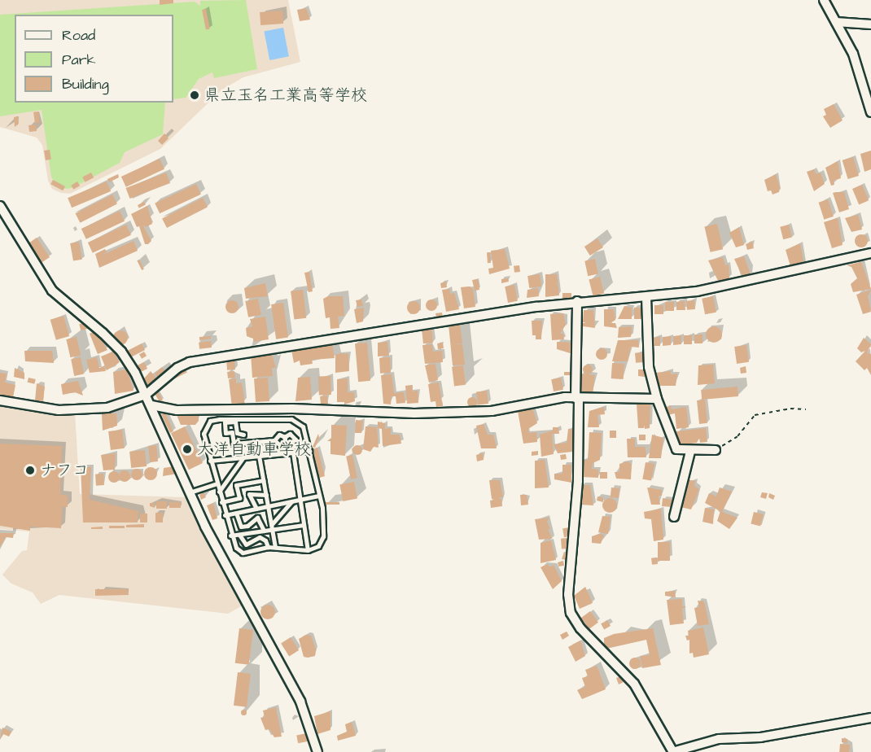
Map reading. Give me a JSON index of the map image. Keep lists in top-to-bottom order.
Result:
{
  "places": ["県立玉名工業高等学校", "大洋自動車学校", "ナフコ"],
  "legend": ["Road", "Park", "Building"]
}
